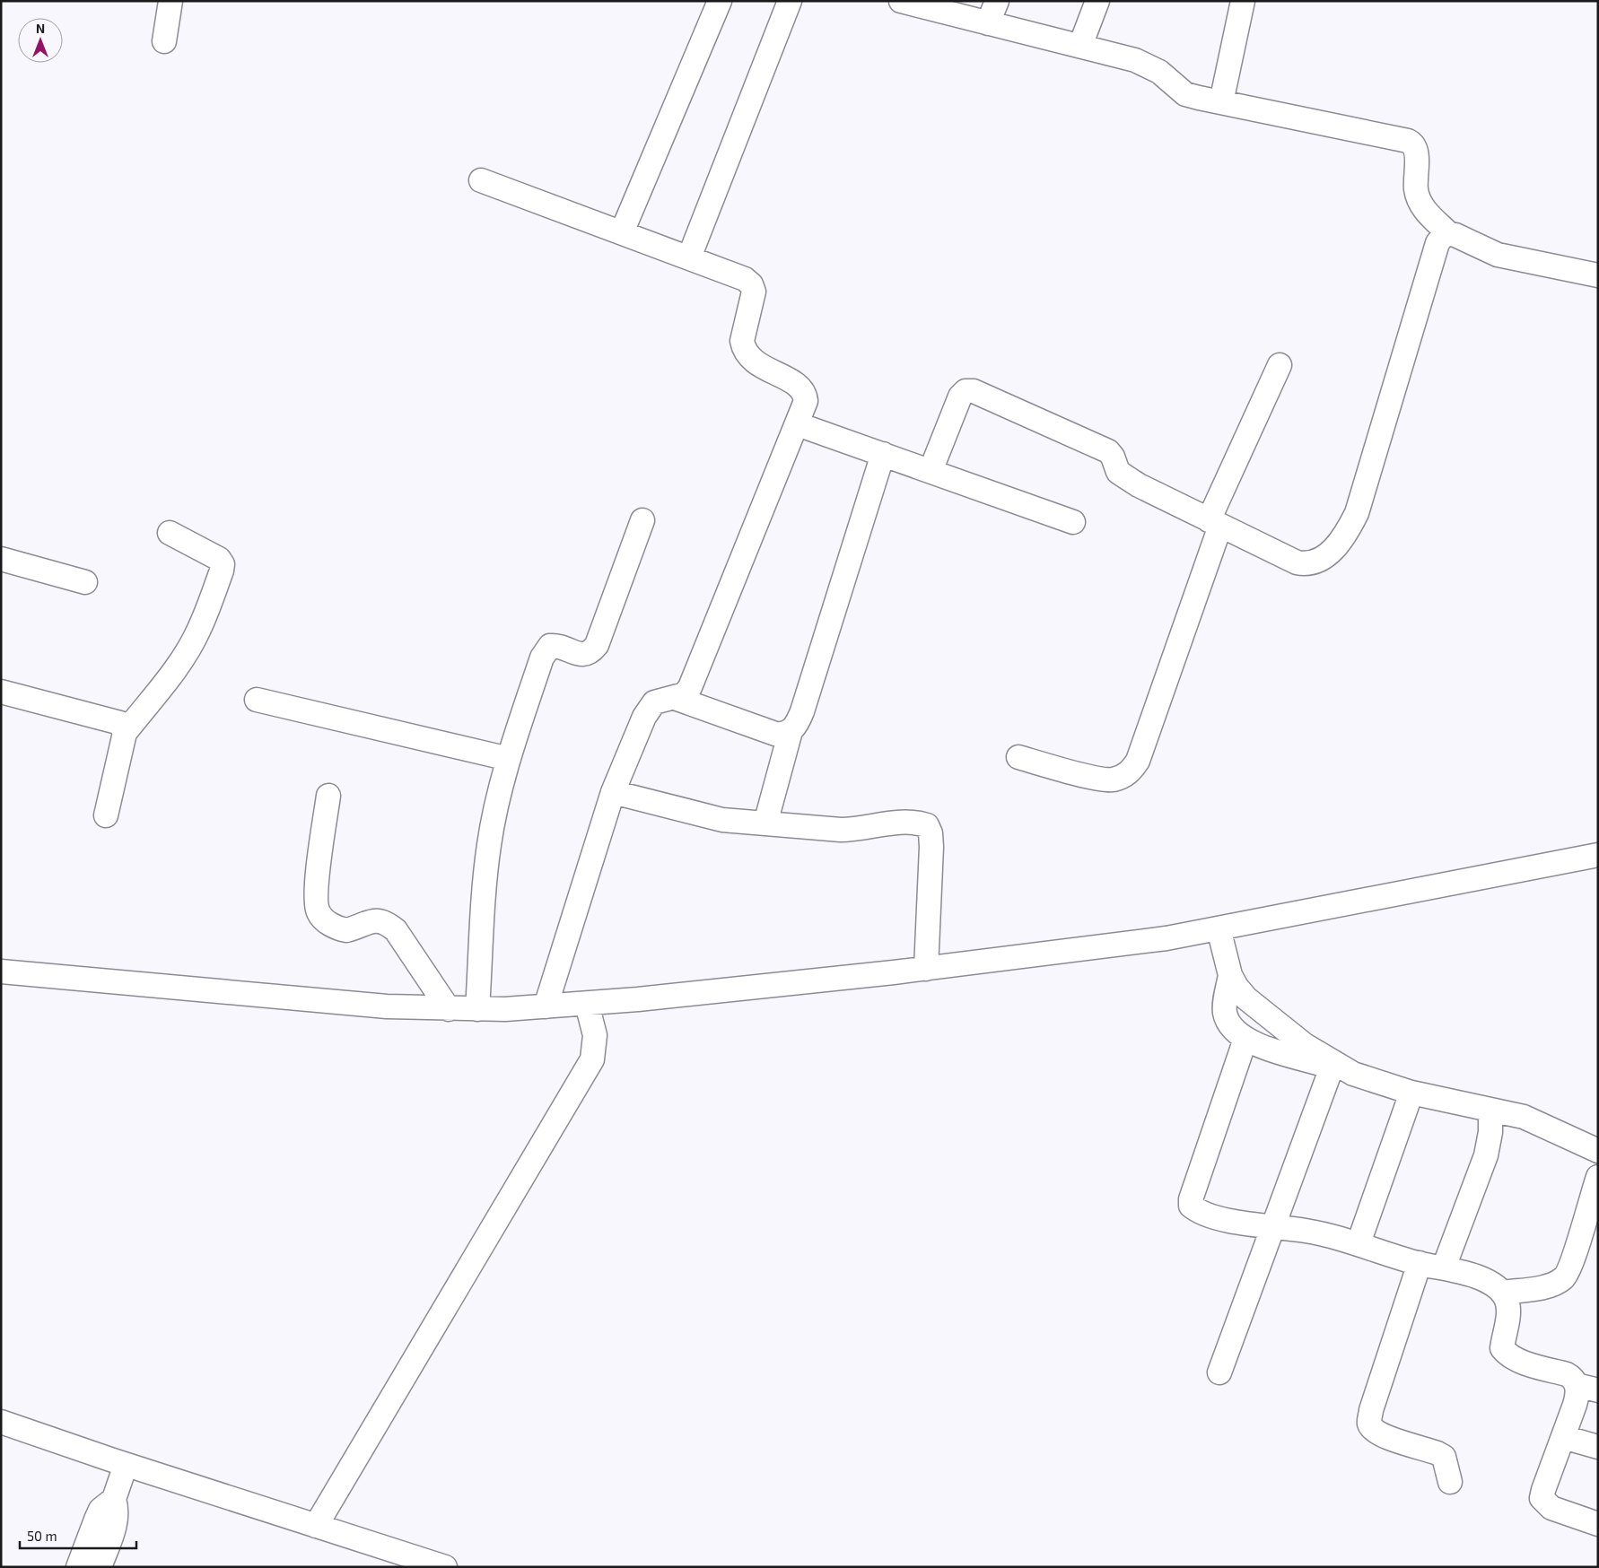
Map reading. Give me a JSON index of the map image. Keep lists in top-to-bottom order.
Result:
{
  "scale_bar": "50 m",
  "north": "top"
}
